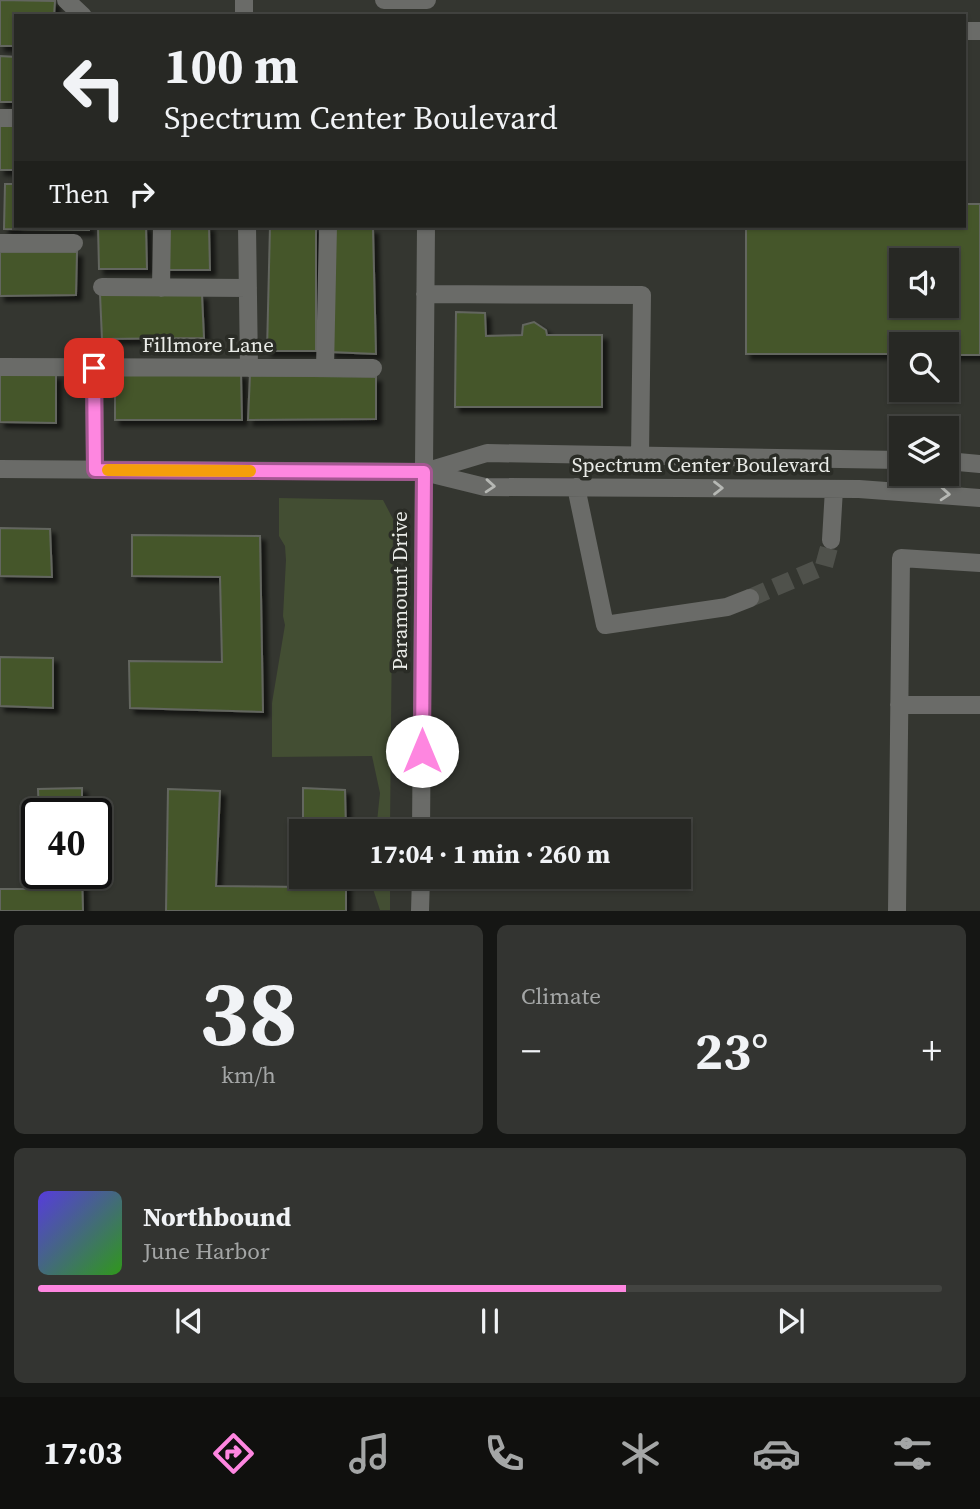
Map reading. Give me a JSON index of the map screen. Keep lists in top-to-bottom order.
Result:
{
  "streets": {
    "street": ["Fillmore Lane", "Spectrum Center Boulevard", "Paramount Drive"]
  },
  "crossings": [
    ["Spectrum Center Boulevard", "Paramount Drive"]
  ],
  "page": {
    "turn": ["100 m", "Spectrum Center Boulevard"],
    "then": "Then",
    "limit": "40",
    "trip": "17:04 · 1 min · 260 m",
    "tile": [
      ["38", "km/h"],
      "Climate"
    ],
    "heat": ["−", "23°", "+"],
    "song": ["Northbound", "June Harbor"],
    "tabs": "17:03"
  }
}
